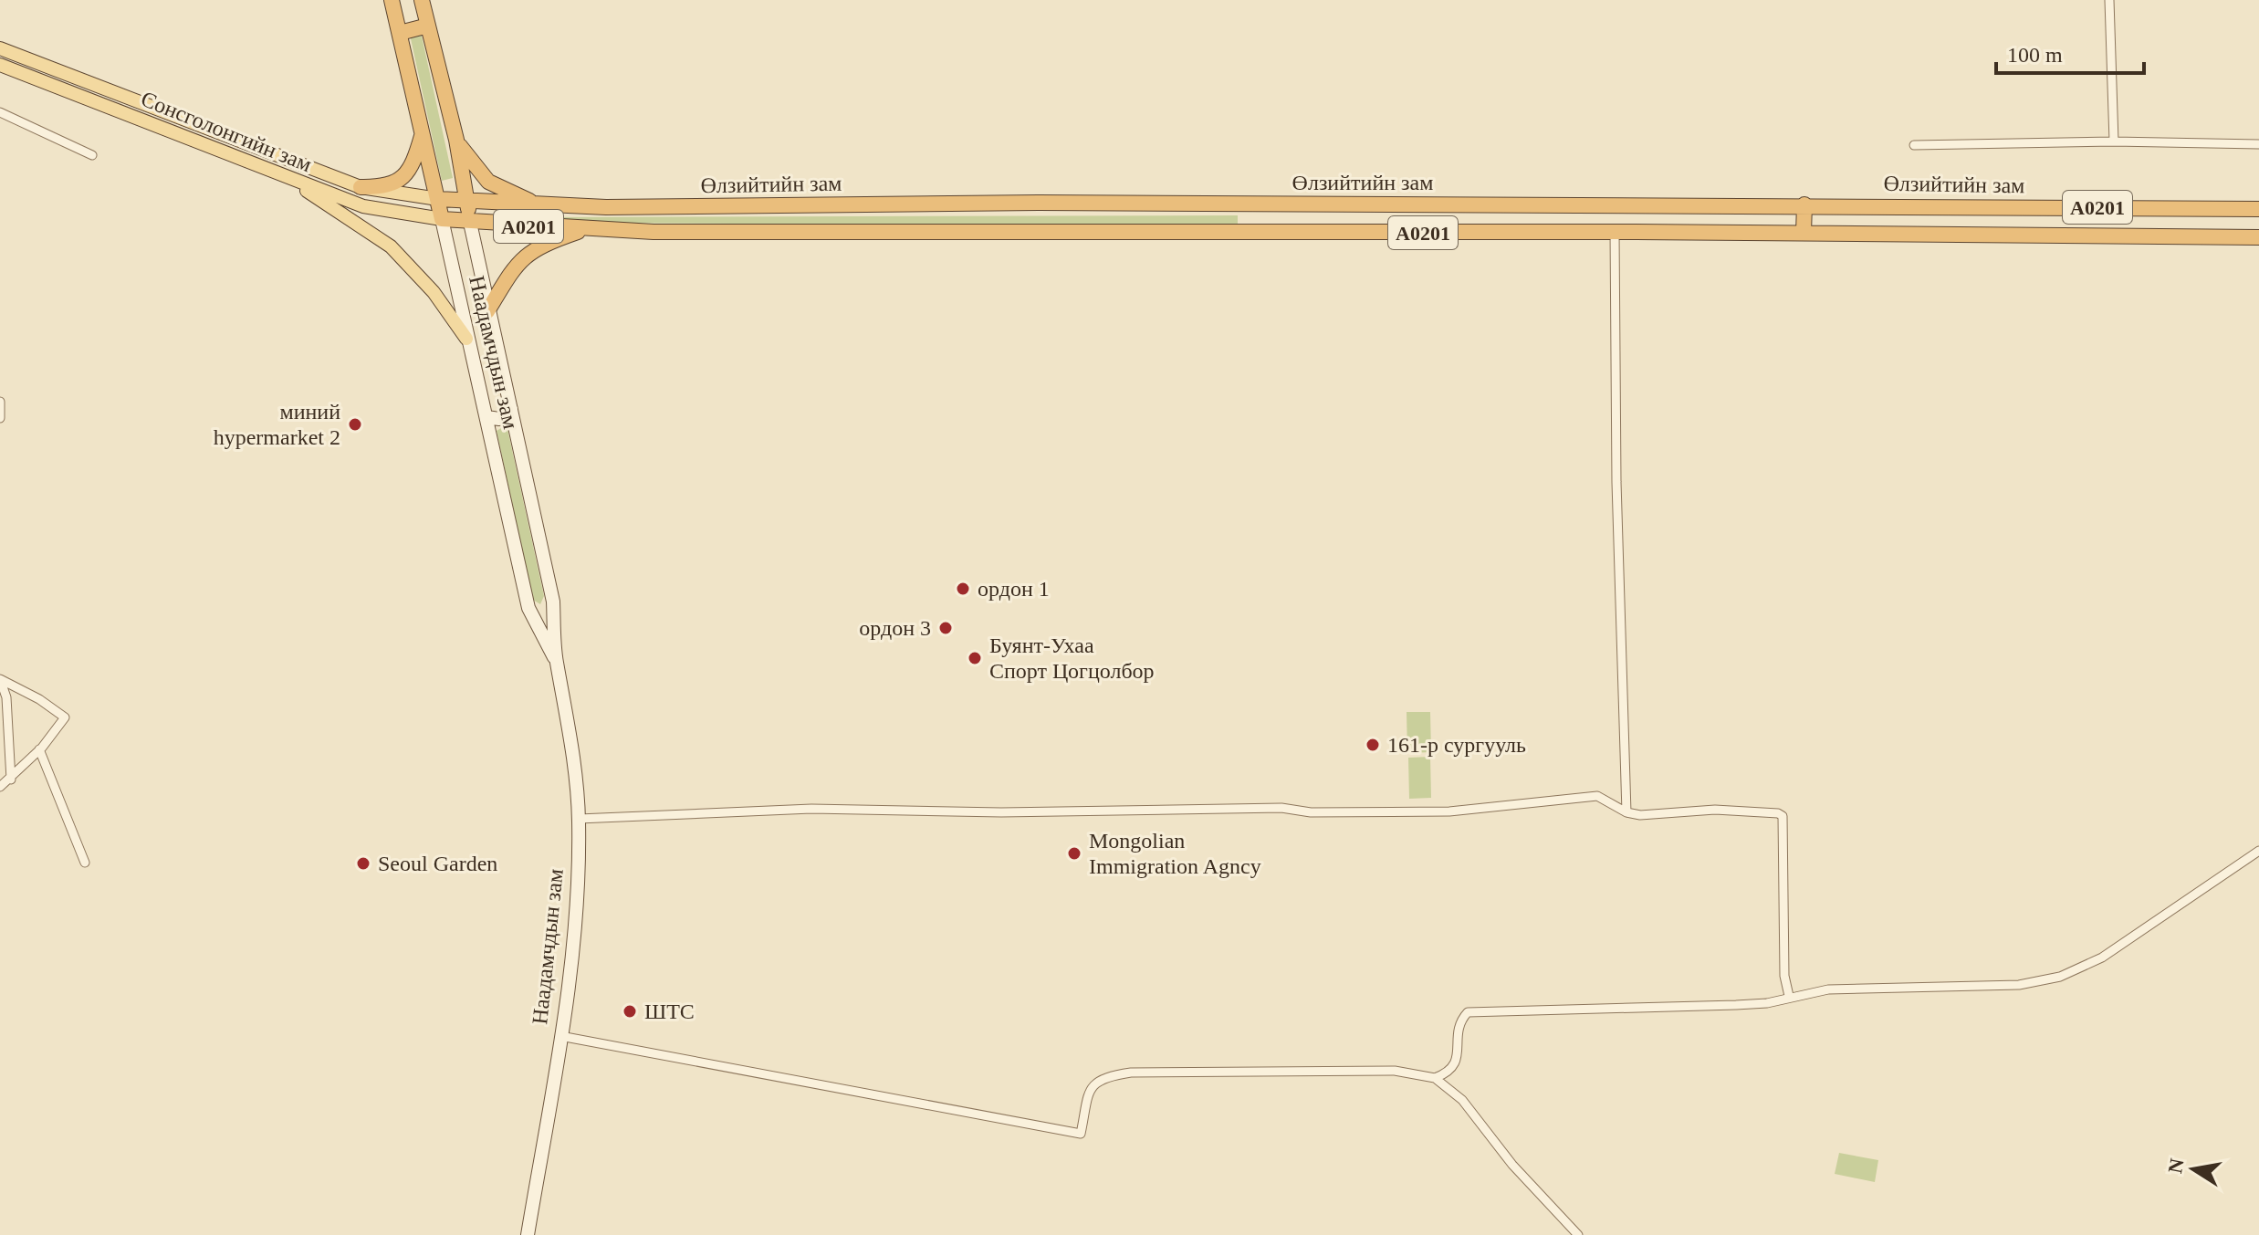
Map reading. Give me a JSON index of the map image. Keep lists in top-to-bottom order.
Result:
{
  "streets": {
    "highway": ["Өлзийтийн зам", "A0201"],
    "main road": ["Сонсголонгийн зам", "Наадамчдын зам"]
  },
  "crossings": [
    ["Сонсголонгийн зам", "Өлзийтийн зам"],
    ["Сонсголонгийн зам", "Наадамчдын зам"],
    ["A0201", "Наадамчдын зам"]
  ],
  "places": [
    "миний hypermarket 2",
    "ордон 1",
    "ордон 3",
    "Буянт-Ухаа Спорт Цогцолбор",
    "161-р сургууль",
    "Mongolian Immigration Agncy",
    "Seoul Garden",
    "ШТС"
  ],
  "scale_bar": "100 m",
  "north": "left"
}
